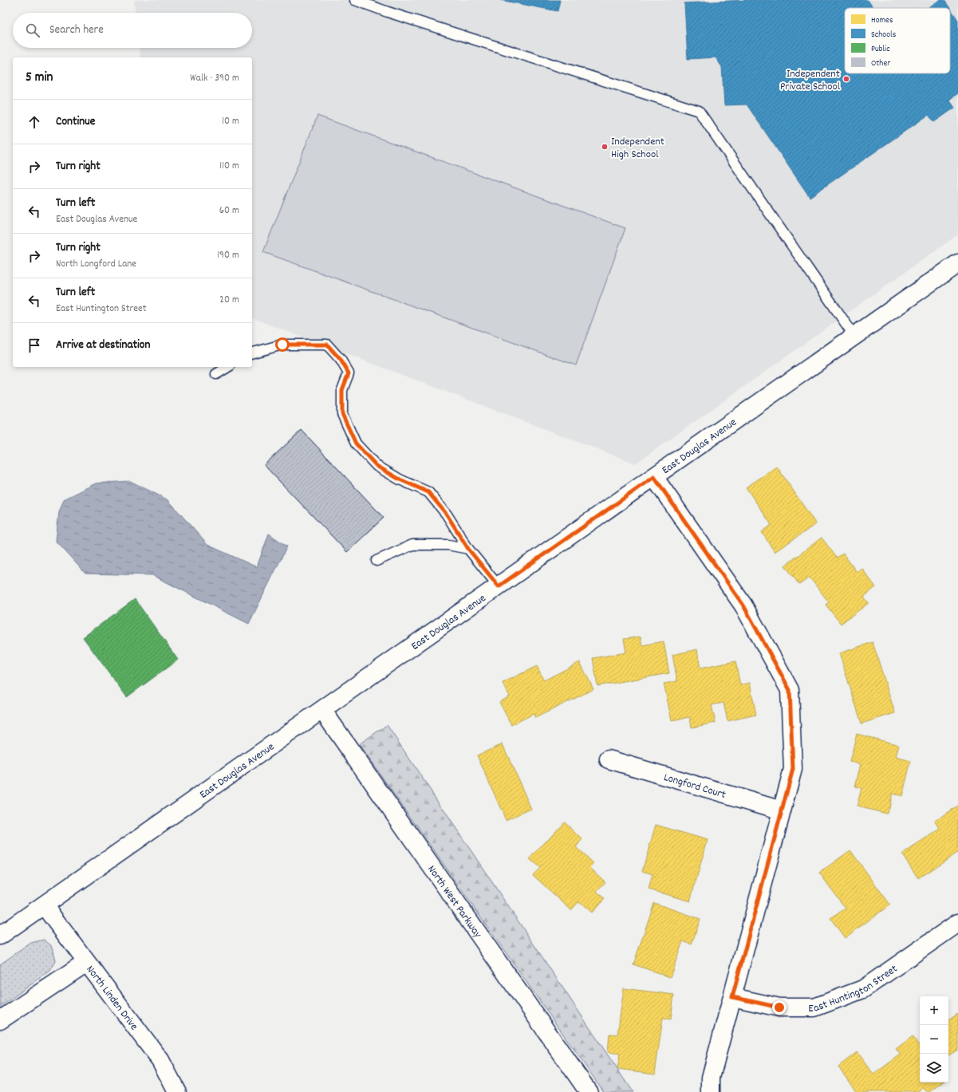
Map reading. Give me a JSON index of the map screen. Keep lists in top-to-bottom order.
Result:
{
  "streets": {
    "street": [
      "East Douglas Avenue",
      "Longford Court",
      "North West Parkway",
      "East Huntington Street",
      "North Linden Drive"
    ]
  },
  "crossings": [
    ["East Douglas Avenue", "North West Parkway"],
    ["East Douglas Avenue", "North Linden Drive"]
  ],
  "places": ["Independent Private School", "Independent High School"],
  "legend": [
    "Homes",
    "Schools",
    "Public",
    "Other"
  ],
  "page": {
    "search": "Search here",
    "heading": ["5 min", "Walk · 390 m"],
    "list": [
      ["Continue", "10 m"],
      ["Turn right", "110 m"],
      ["Turn left", "East Douglas Avenue", "60 m"],
      ["Turn right", "North Longford Lane", "190 m"],
      ["Turn left", "East Huntington Street", "20 m"],
      "Arrive at destination"
    ],
    "map_buttons": ["+", "−"]
  }
}
